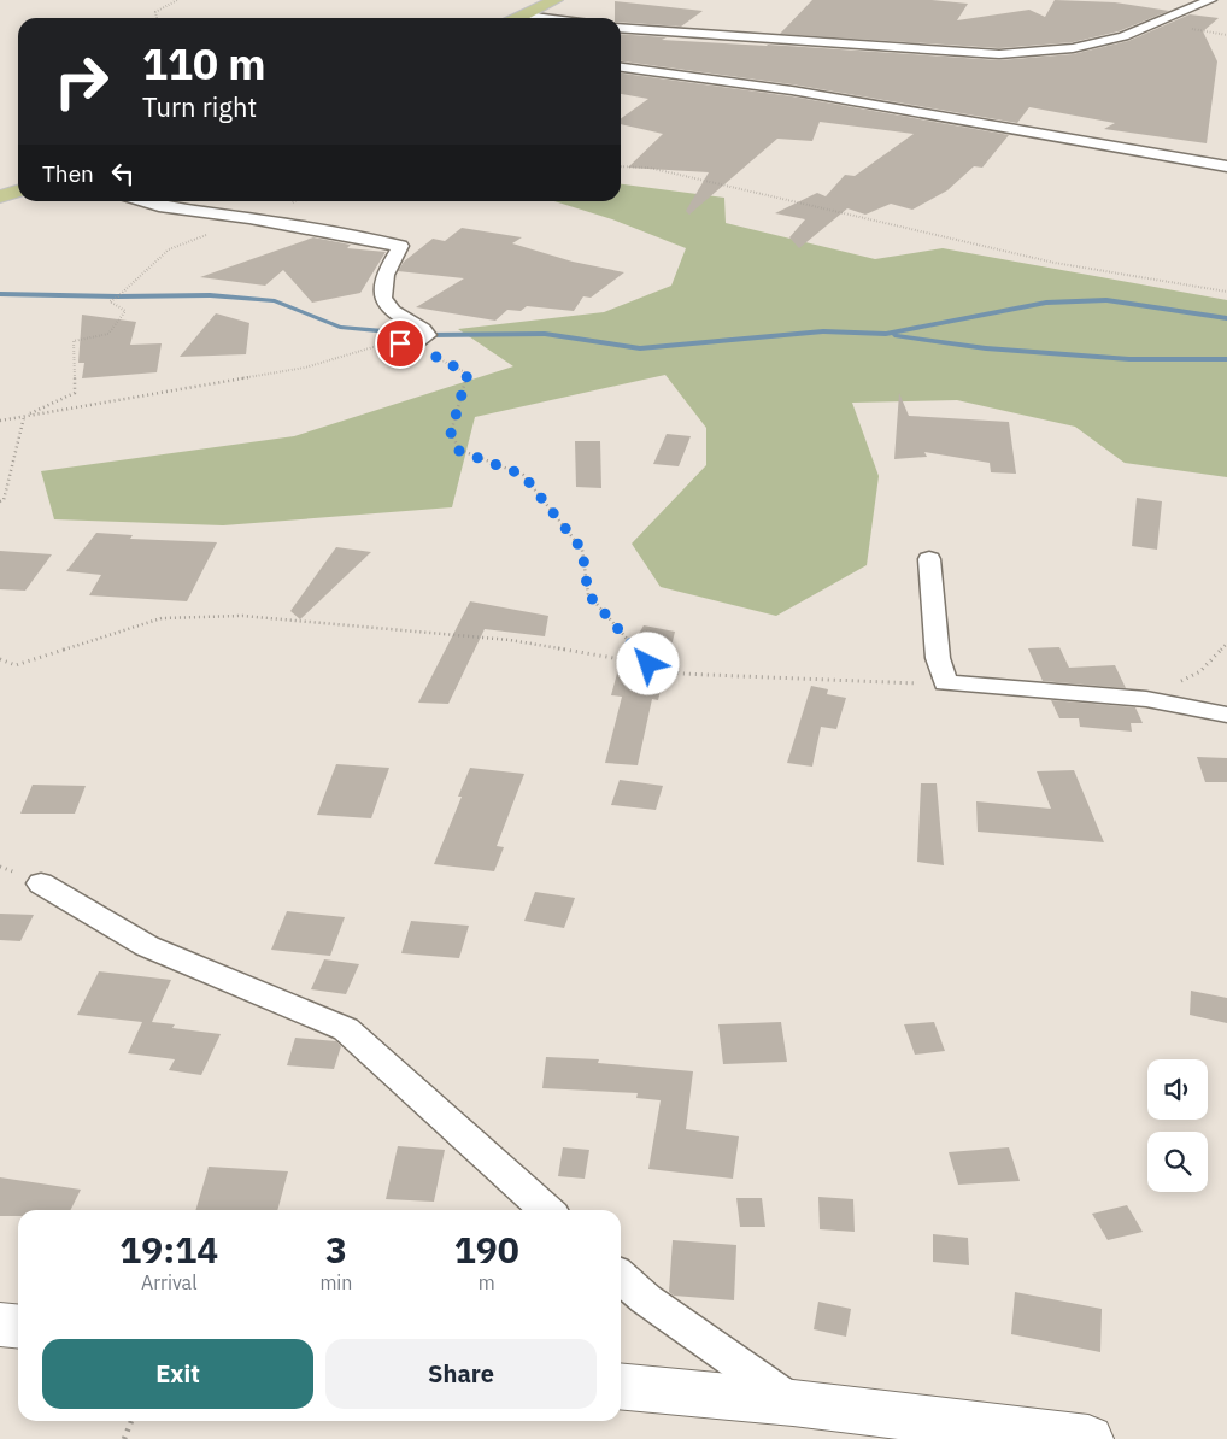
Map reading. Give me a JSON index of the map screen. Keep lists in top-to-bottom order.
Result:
{
  "page": {
    "turn": ["110 m", "Turn right"],
    "then": "Then",
    "eta": [
      "19:14",
      "Arrival",
      "3",
      "min",
      "190",
      "m"
    ],
    "buttons": ["Exit", "Share"]
  }
}
